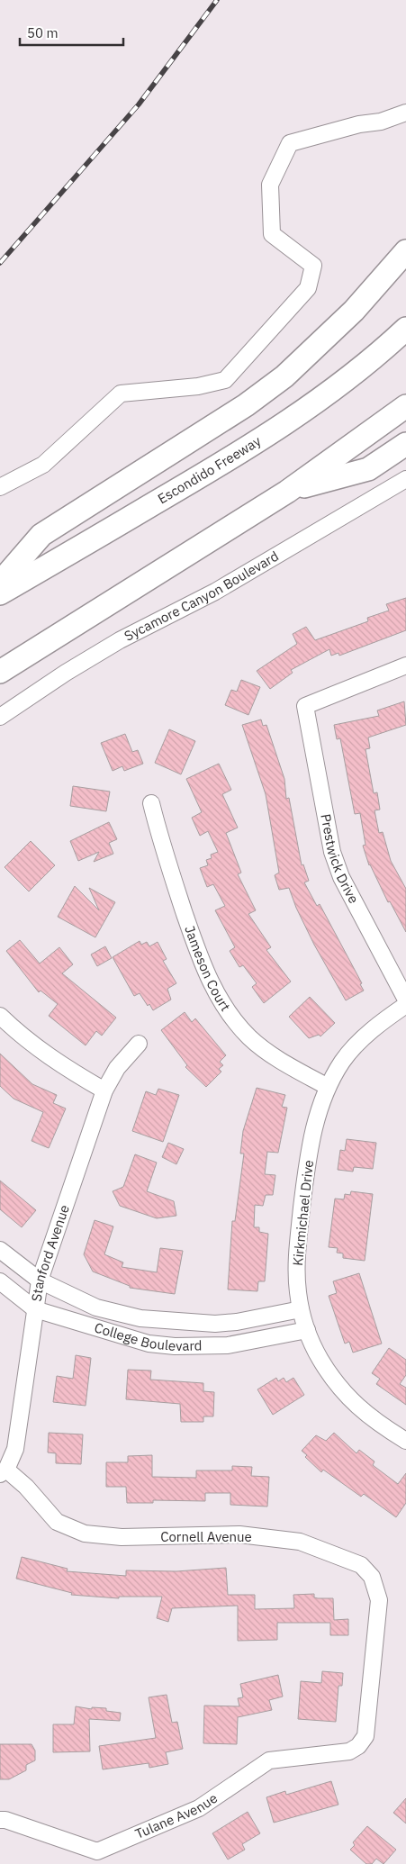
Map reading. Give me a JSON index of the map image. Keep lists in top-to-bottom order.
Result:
{
  "streets": {
    "highway": ["Escondido Freeway"],
    "street": [
      "Sycamore Canyon Boulevard",
      "Prestwick Drive",
      "Jameson Court",
      "Kirkmichael Drive",
      "Stanford Avenue",
      "College Boulevard",
      "Cornell Avenue",
      "Tulane Avenue"
    ]
  },
  "crossings": [
    ["Jameson Court", "Kirkmichael Drive"],
    ["Kirkmichael Drive", "College Boulevard"],
    ["Stanford Avenue", "College Boulevard"],
    ["Stanford Avenue", "Cornell Avenue"],
    ["Cornell Avenue", "Tulane Avenue"]
  ],
  "scale_bar": "50 m"
}
